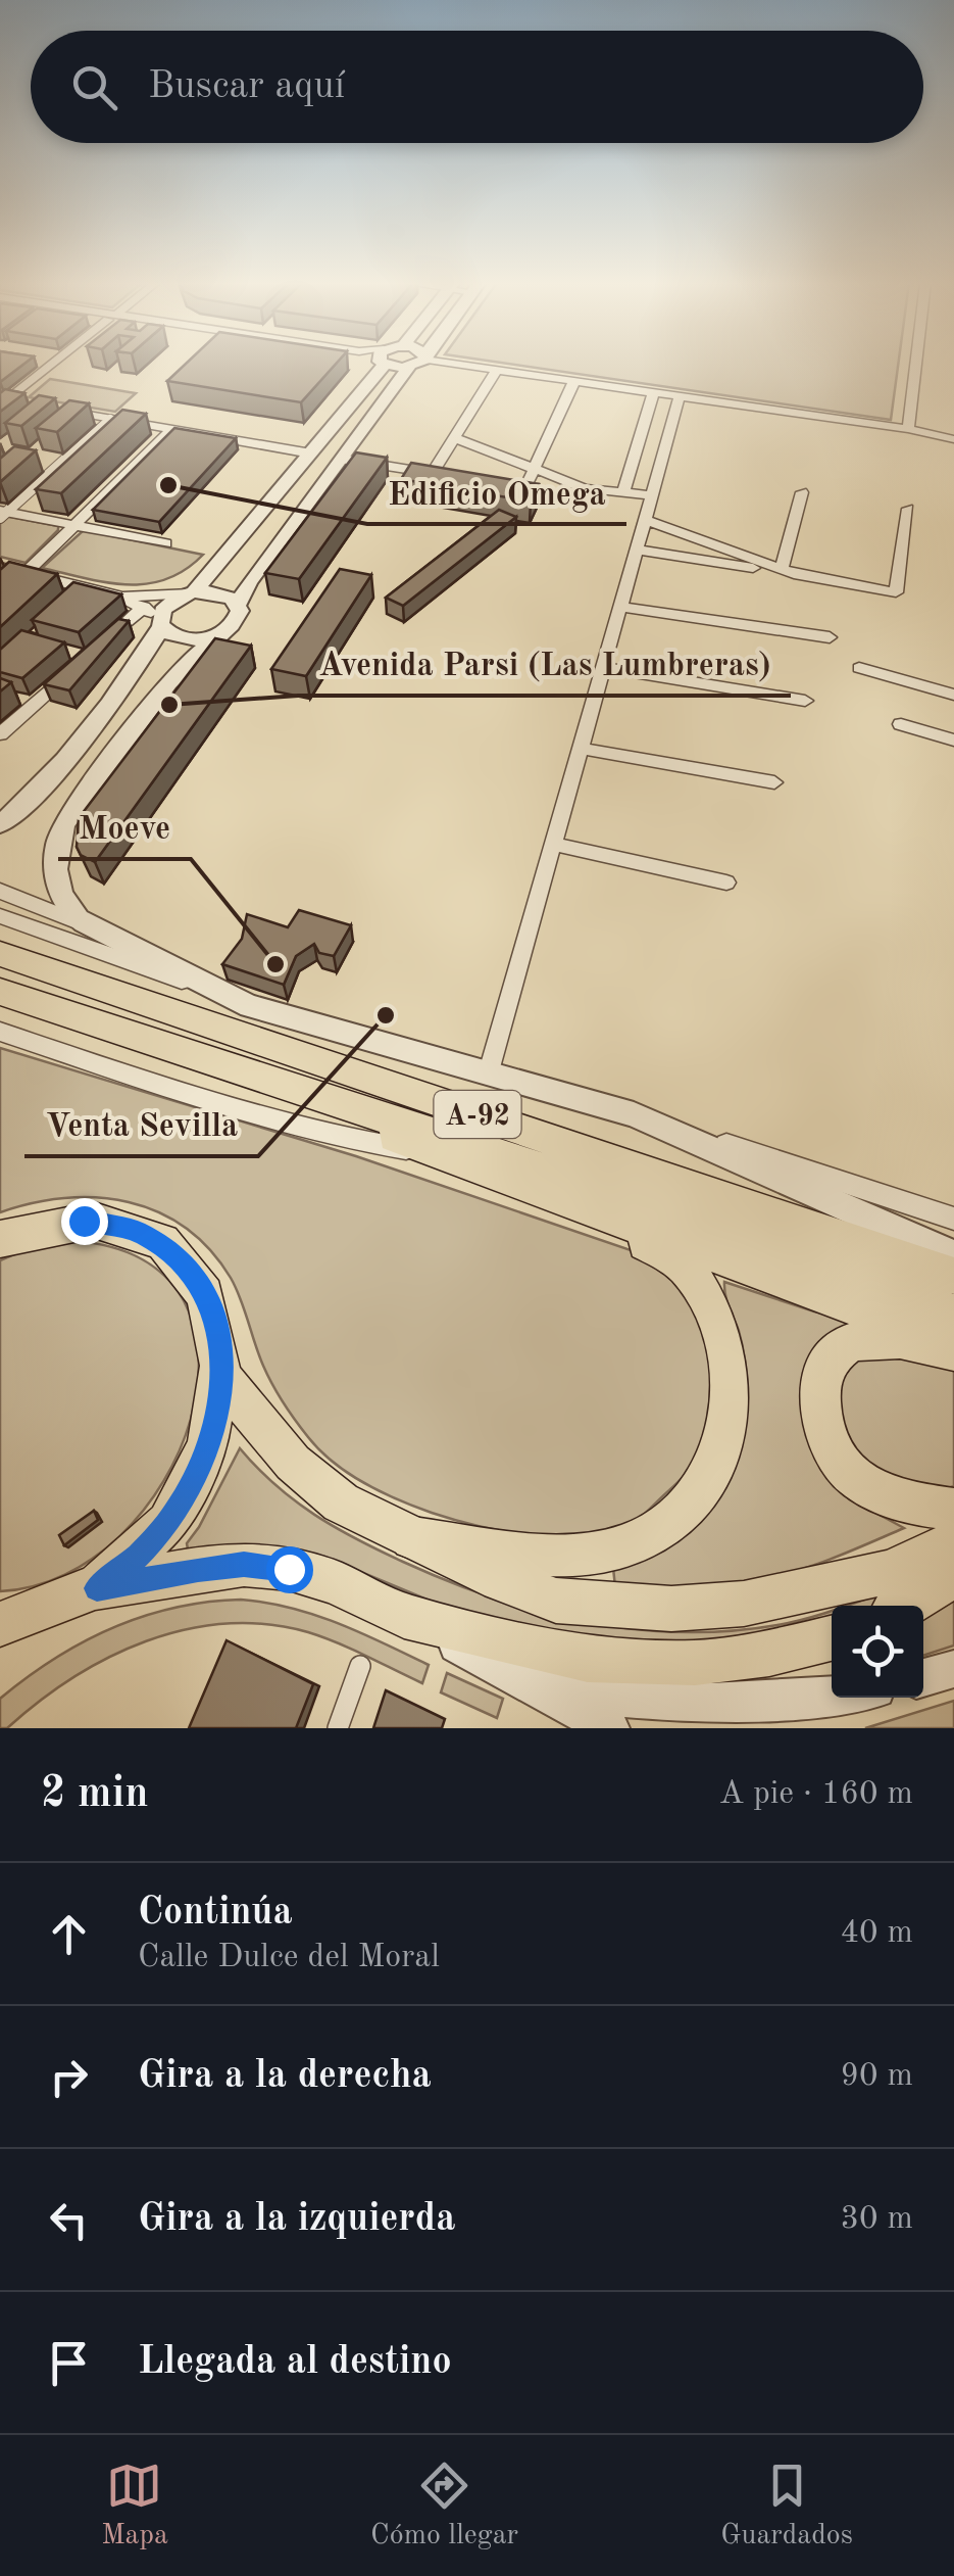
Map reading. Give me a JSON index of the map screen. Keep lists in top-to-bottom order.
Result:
{
  "streets": {
    "main road": ["A-92"]
  },
  "places": [
    "Edificio Omega",
    "Avenida Parsi (Las Lumbreras)",
    "Moeve",
    "Venta Sevilla"
  ],
  "page": {
    "search": "Buscar aquí",
    "heading": ["2 min", "A pie · 160 m"],
    "list": [
      ["Continúa", "Calle Dulce del Moral", "40 m"],
      ["Gira a la derecha", "90 m"],
      ["Gira a la izquierda", "30 m"],
      "Llegada al destino"
    ],
    "nav": ["Mapa", "Cómo llegar", "Guardados"]
  }
}
